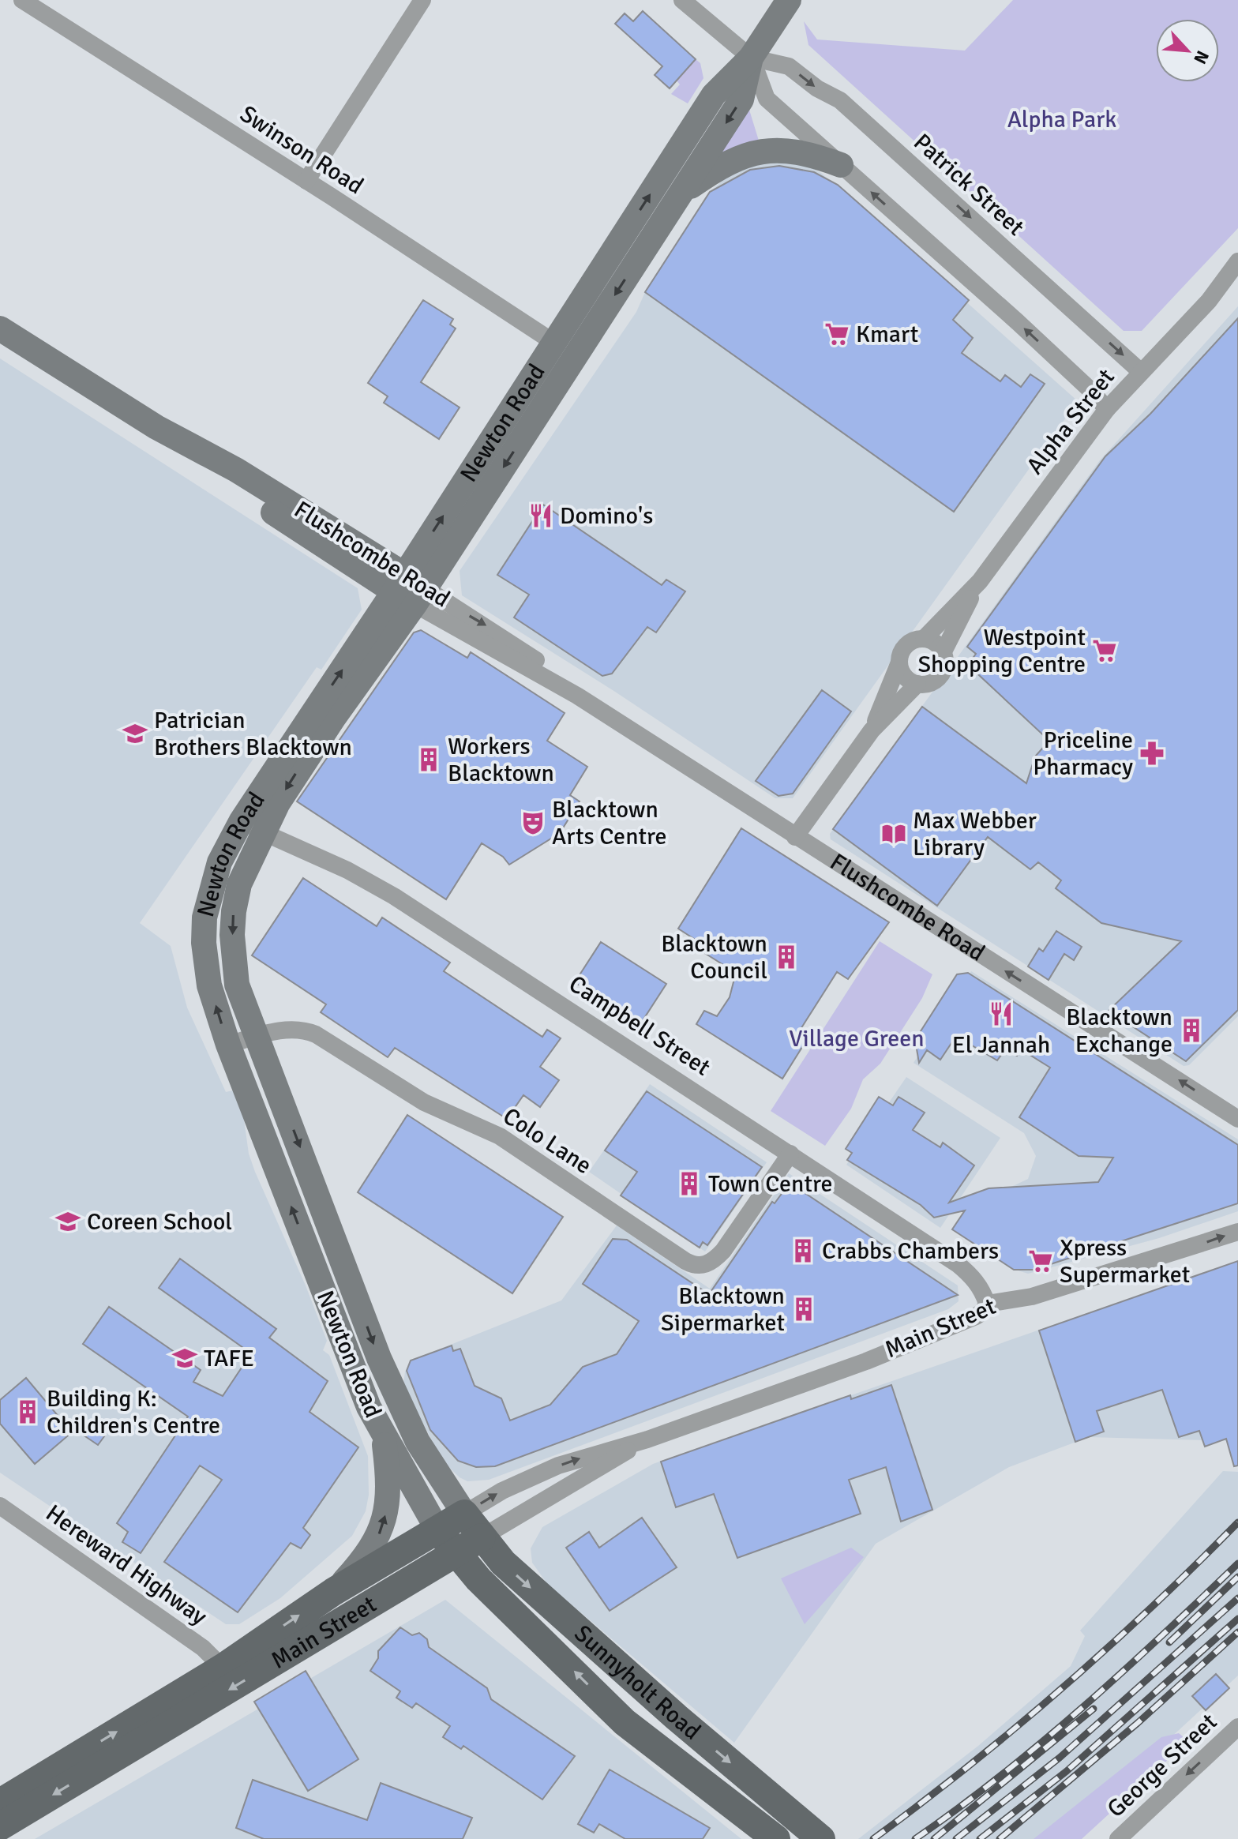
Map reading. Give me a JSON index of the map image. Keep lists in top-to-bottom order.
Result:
{
  "streets": {
    "main road": [
      "Newton Road",
      "Flushcombe Road",
      "Main Street",
      "Sunnyholt Road"
    ],
    "street": [
      "Swinson Road",
      "Patrick Street",
      "Alpha Street",
      "Campbell Street",
      "Colo Lane",
      "Hereward Highway",
      "George Street"
    ]
  },
  "crossings": [
    ["Swinson Road", "Newton Road"],
    ["Patrick Street", "Alpha Street"],
    ["Patrick Street", "Newton Road"],
    ["Newton Road", "Flushcombe Road"],
    ["Newton Road", "Campbell Street"],
    ["Newton Road", "Colo Lane"],
    ["Newton Road", "Main Street"],
    ["Newton Road", "Sunnyholt Road"],
    ["Campbell Street", "Colo Lane"],
    ["Campbell Street", "Main Street"],
    ["Main Street", "Hereward Highway"],
    ["Main Street", "Sunnyholt Road"]
  ],
  "one_way": ["Flushcombe Road", "George Street"],
  "parks": ["Alpha Park", "Village Green"],
  "places": {
    "supermarket": ["Kmart", "Westpoint Shopping Centre", "Xpress Supermarket"],
    "restaurant": ["Domino's", "El Jannah"],
    "school or university": ["Patrician Brothers Blacktown", "Coreen School", "TAFE"],
    "pharmacy": ["Priceline Pharmacy"],
    "building": [
      "Workers Blacktown",
      "Blacktown Council",
      "Blacktown Exchange",
      "Town Centre",
      "Crabbs Chambers",
      "Blacktown Sipermarket",
      "Building K: Children's Centre"
    ],
    "theatre": ["Blacktown Arts Centre"],
    "library": ["Max Webber Library"]
  },
  "north": "bottom right"
}
